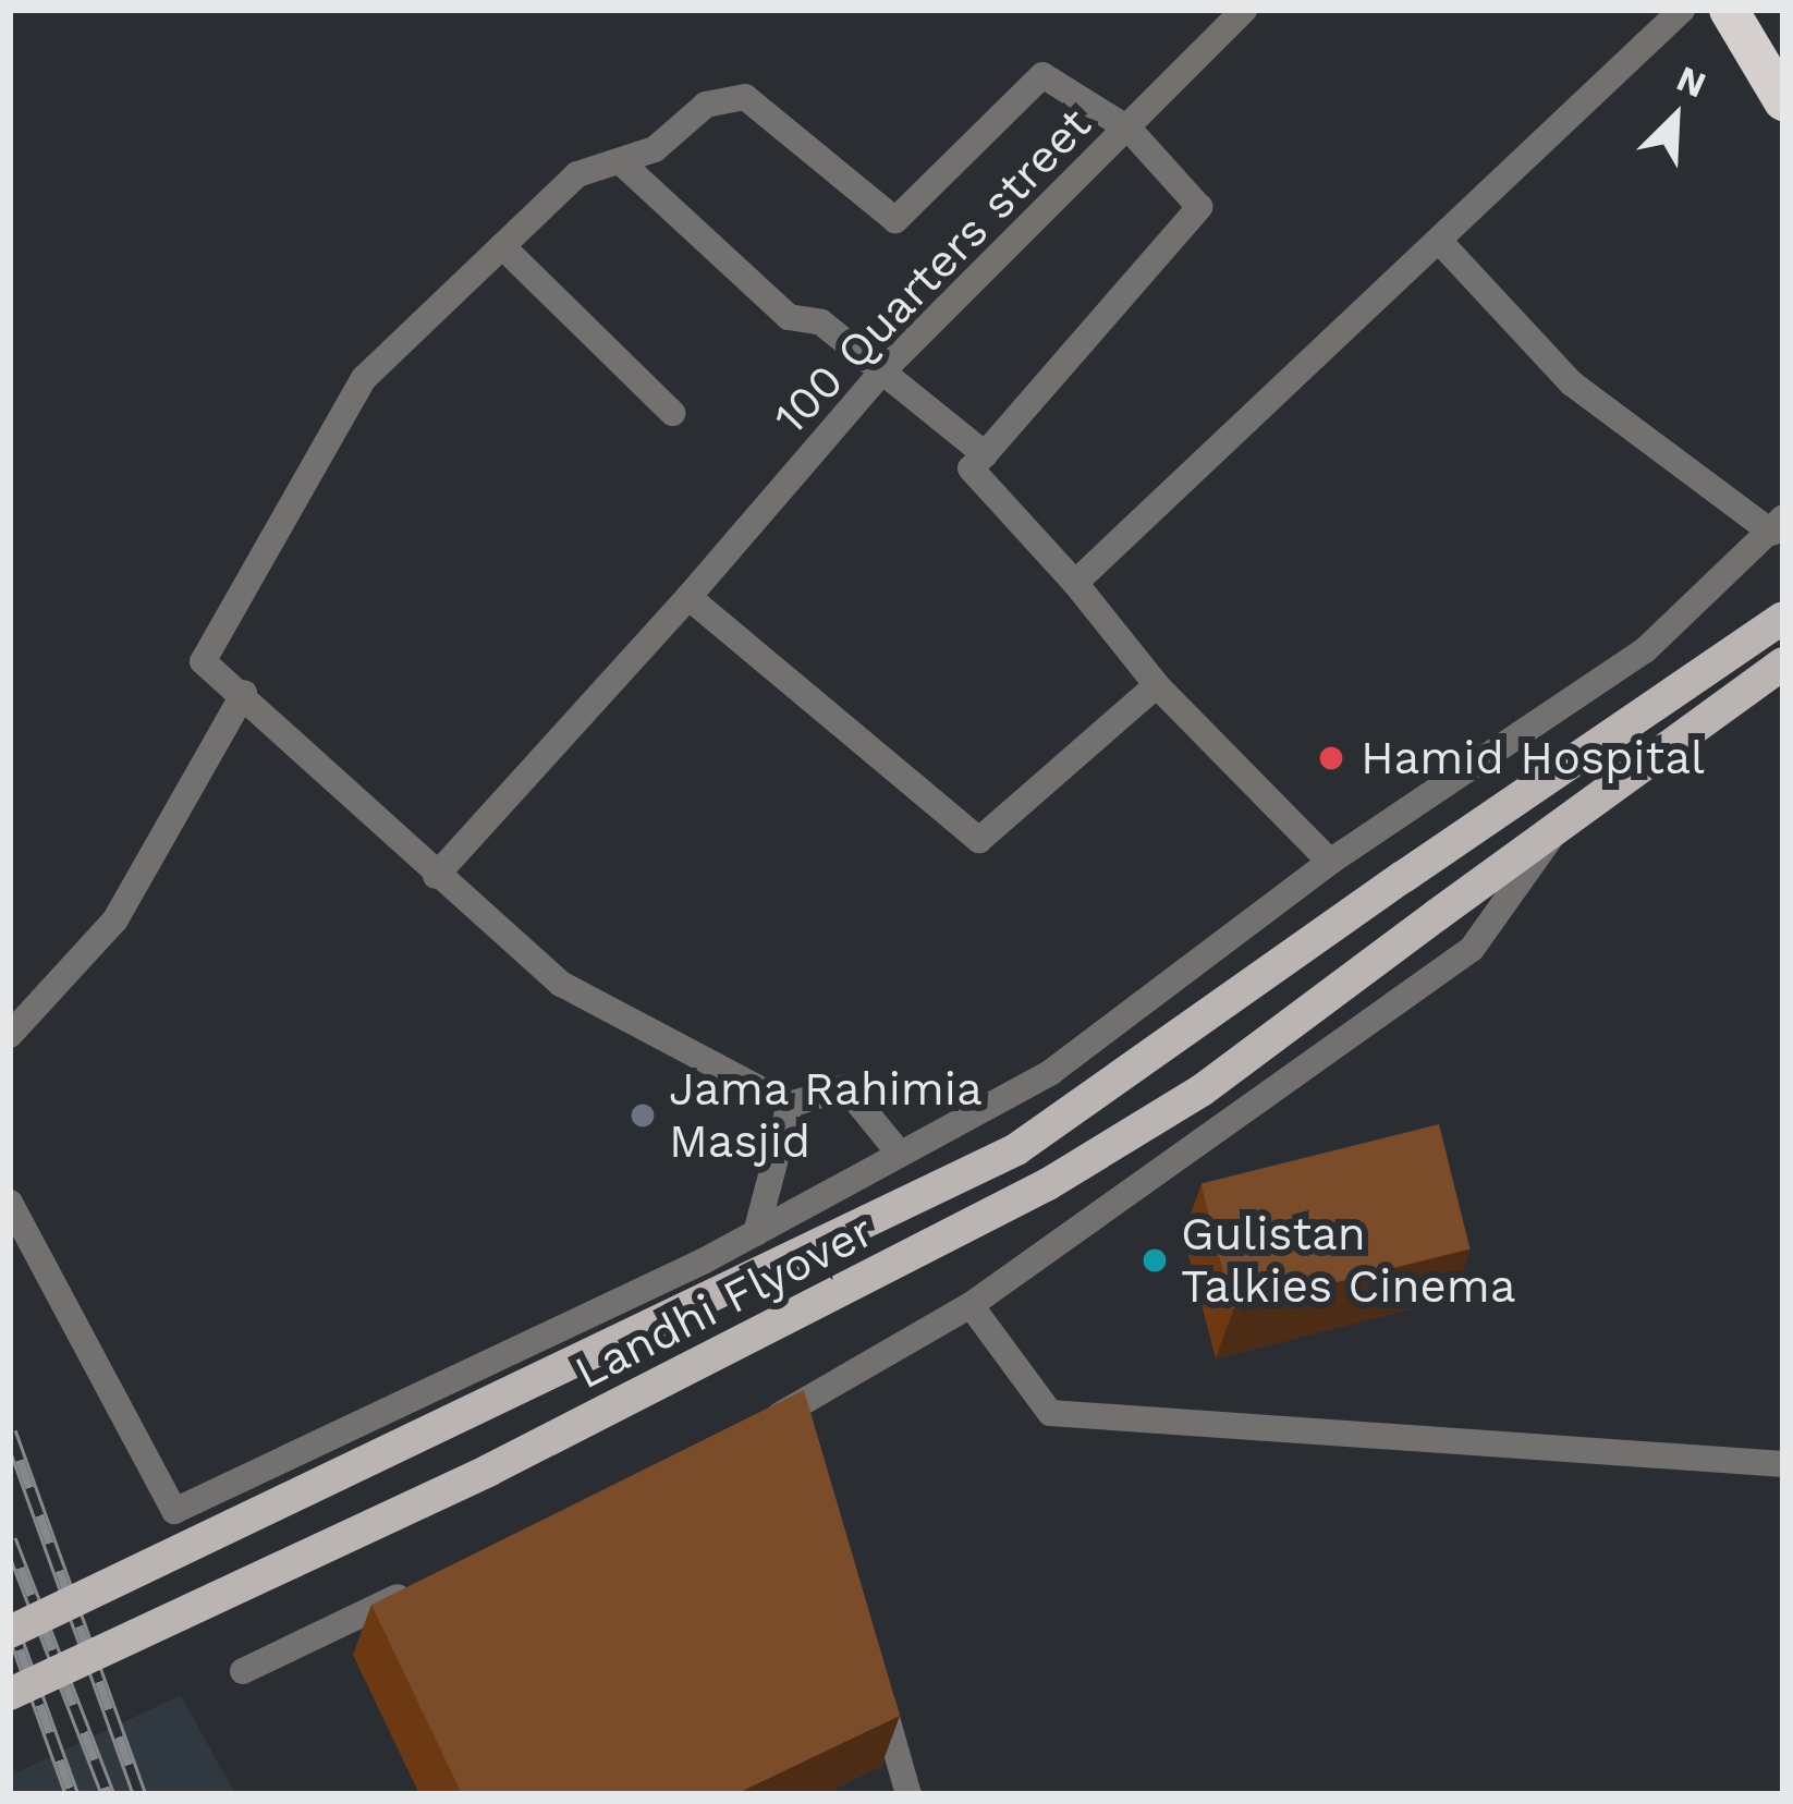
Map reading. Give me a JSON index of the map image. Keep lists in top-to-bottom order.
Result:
{
  "streets": {
    "main road": ["Landhi Flyover"],
    "street": ["100 Quarters street"]
  },
  "places": ["Hamid Hospital", "Jama Rahimia Masjid", "Gulistan Talkies Cinema"],
  "north": "top right"
}
